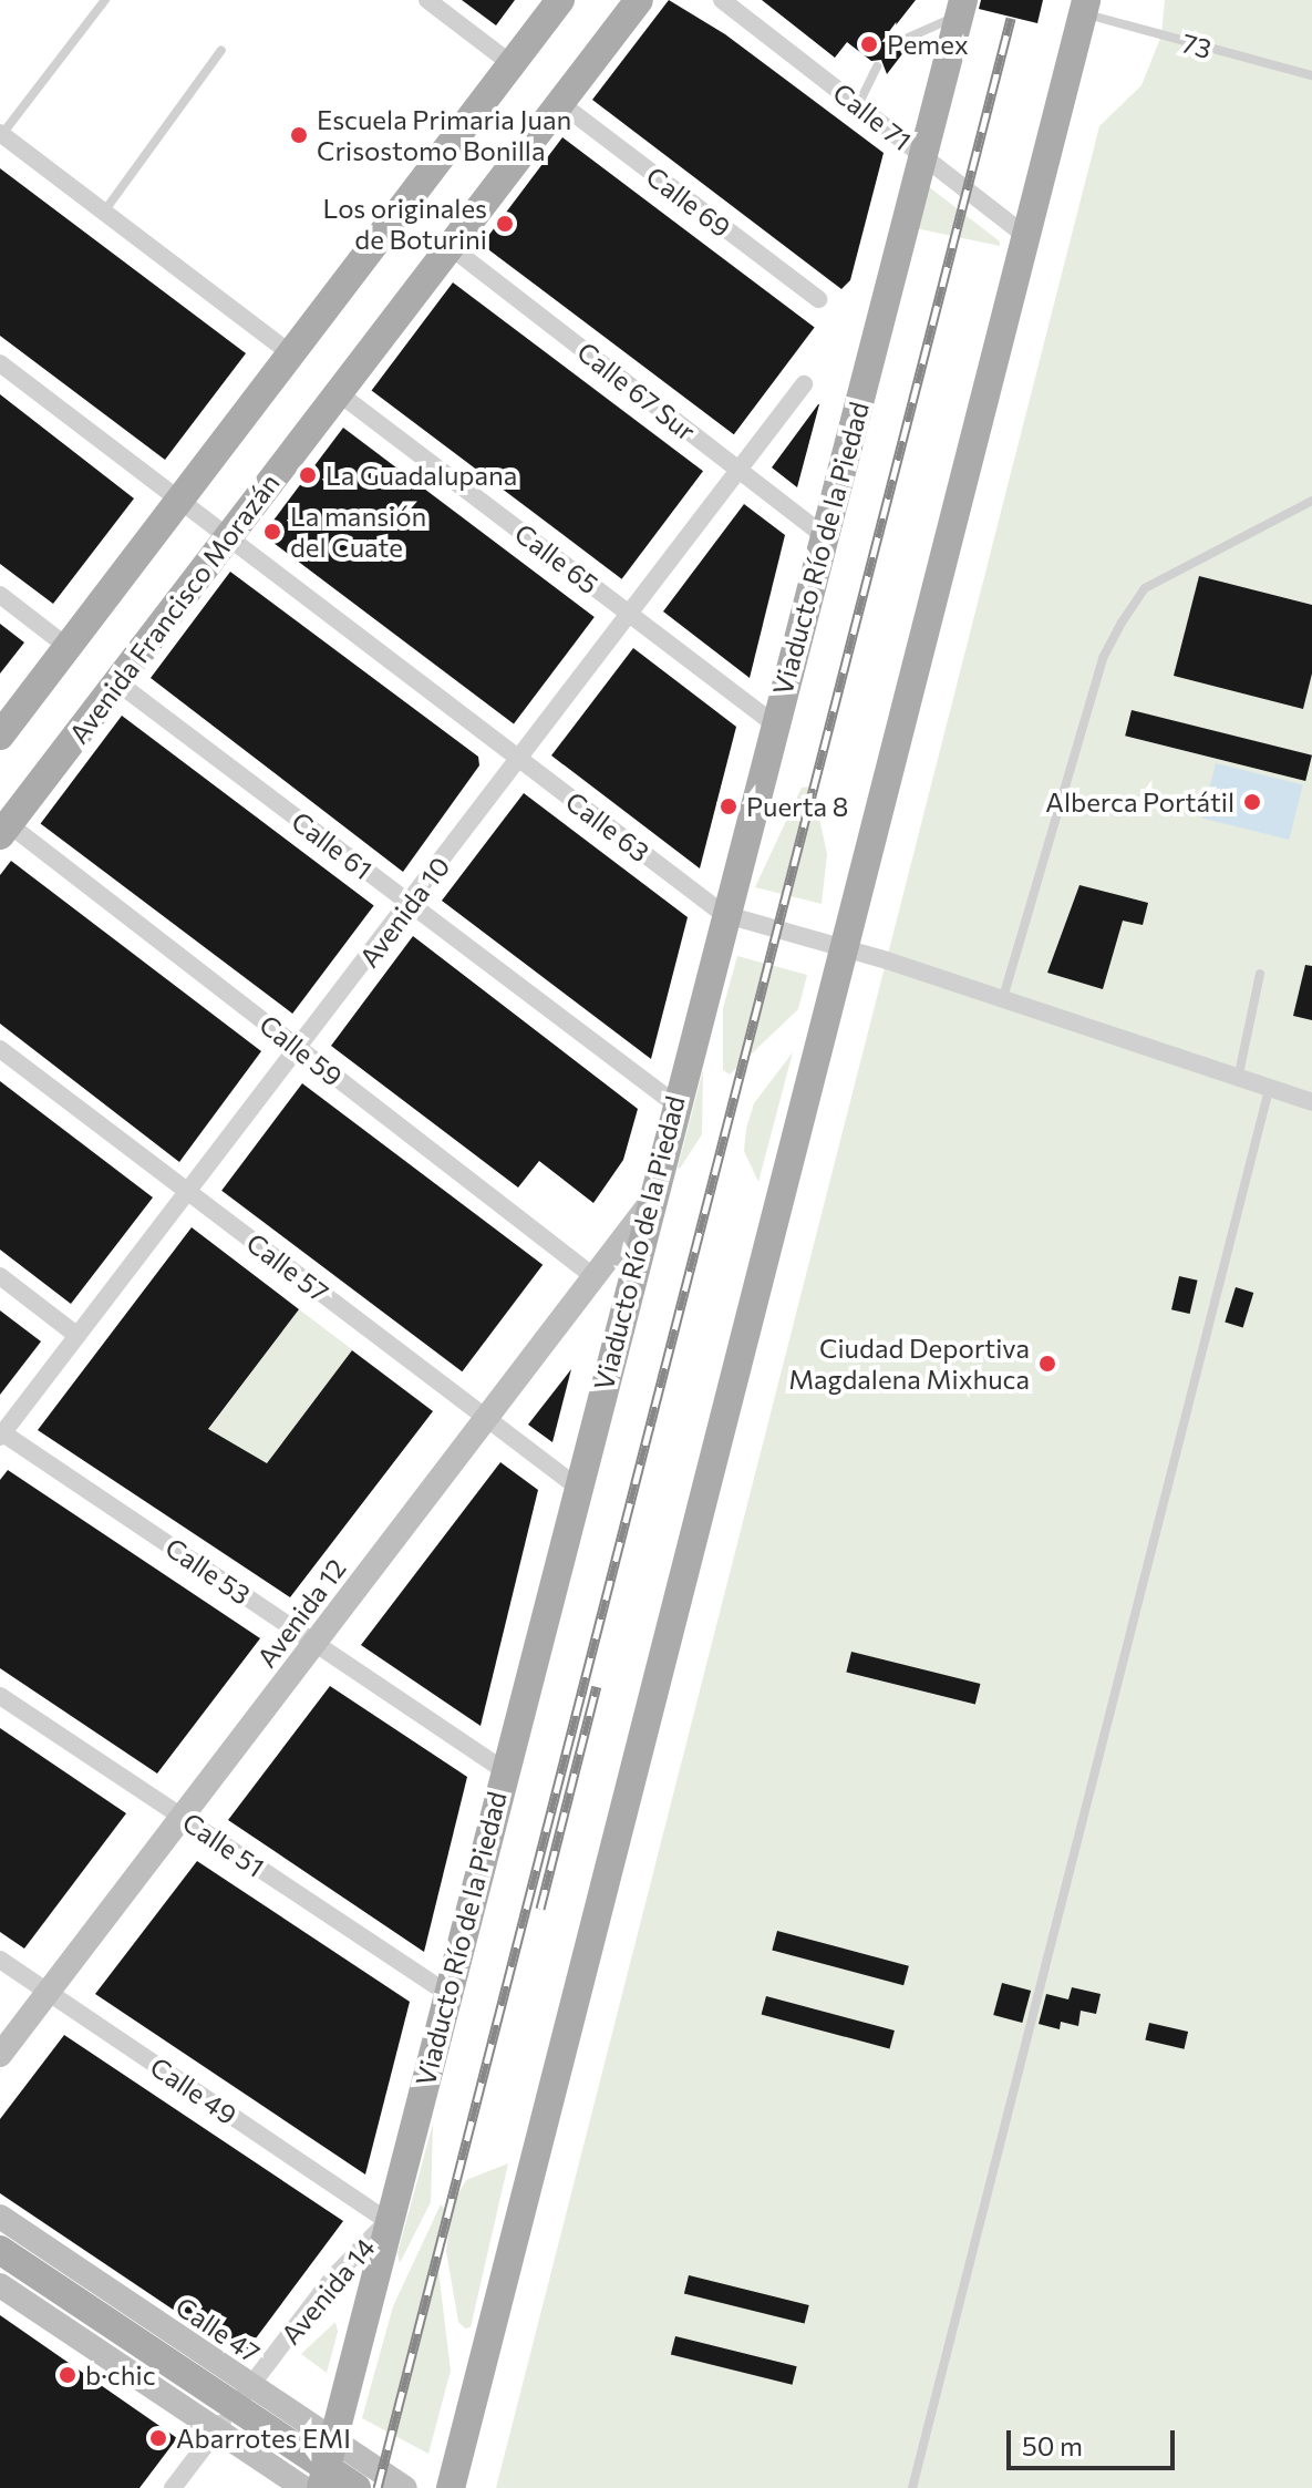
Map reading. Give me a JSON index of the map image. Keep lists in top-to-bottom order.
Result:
{
  "streets": {
    "main road": ["Viaducto Río de la Piedad", "Avenida Francisco Morazán"],
    "street": [
      "Calle 71",
      "Calle 69",
      "Calle 67 Sur",
      "Calle 65",
      "Calle 63",
      "Calle 61",
      "Avenida 10",
      "Calle 59",
      "Calle 57",
      "Calle 53",
      "Avenida 12",
      "Calle 51",
      "Calle 49",
      "Avenida 14",
      "Calle 47"
    ],
    "lane": ["73"]
  },
  "crossings": [
    ["Calle 71", "Viaducto Río de la Piedad"],
    ["Calle 69", "Avenida Francisco Morazán"],
    ["Calle 67 Sur", "Viaducto Río de la Piedad"],
    ["Calle 67 Sur", "Avenida Francisco Morazán"],
    ["Calle 67 Sur", "Avenida 10"],
    ["Viaducto Río de la Piedad", "Calle 65"],
    ["Viaducto Río de la Piedad", "Calle 63"],
    ["Viaducto Río de la Piedad", "Calle 61"],
    ["Viaducto Río de la Piedad", "Calle 57"],
    ["Viaducto Río de la Piedad", "Calle 53"],
    ["Viaducto Río de la Piedad", "Avenida 12"],
    ["Viaducto Río de la Piedad", "Calle 51"],
    ["Viaducto Río de la Piedad", "Calle 49"],
    ["Viaducto Río de la Piedad", "Avenida 14"],
    ["Viaducto Río de la Piedad", "Calle 47"],
    ["Calle 65", "Avenida Francisco Morazán"],
    ["Calle 65", "Avenida 10"],
    ["Avenida Francisco Morazán", "Calle 63"],
    ["Avenida Francisco Morazán", "Calle 61"],
    ["Avenida Francisco Morazán", "Calle 59"],
    ["Calle 63", "Avenida 10"],
    ["Calle 61", "Avenida 10"],
    ["Avenida 10", "Calle 59"],
    ["Avenida 10", "Calle 57"],
    ["Avenida 10", "Calle 53"],
    ["Calle 59", "Avenida 12"],
    ["Calle 57", "Avenida 12"],
    ["Calle 53", "Avenida 12"],
    ["Avenida 12", "Calle 51"],
    ["Avenida 12", "Calle 49"],
    ["Calle 49", "Avenida 14"],
    ["Avenida 14", "Calle 47"]
  ],
  "places": [
    "Pemex",
    "Escuela Primaria Juan Crisostomo Bonilla",
    "Los originales de Boturini",
    "La Guadalupana",
    "La mansión del Cuate",
    "Alberca Portátil",
    "Puerta 8",
    "Ciudad Deportiva Magdalena Mixhuca",
    "b·chic",
    "Abarrotes EMI"
  ],
  "scale_bar": "50 m"
}
